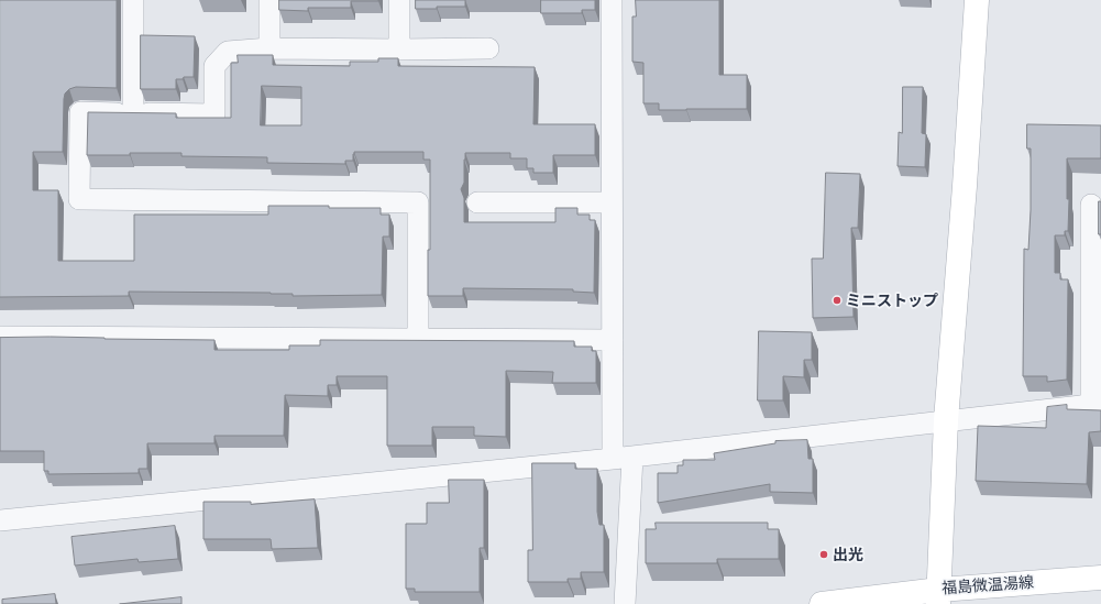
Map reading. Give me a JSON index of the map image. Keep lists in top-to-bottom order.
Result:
{
  "streets": {
    "street": ["福島微温湯線"]
  },
  "places": ["ミニストップ", "出光"]
}
